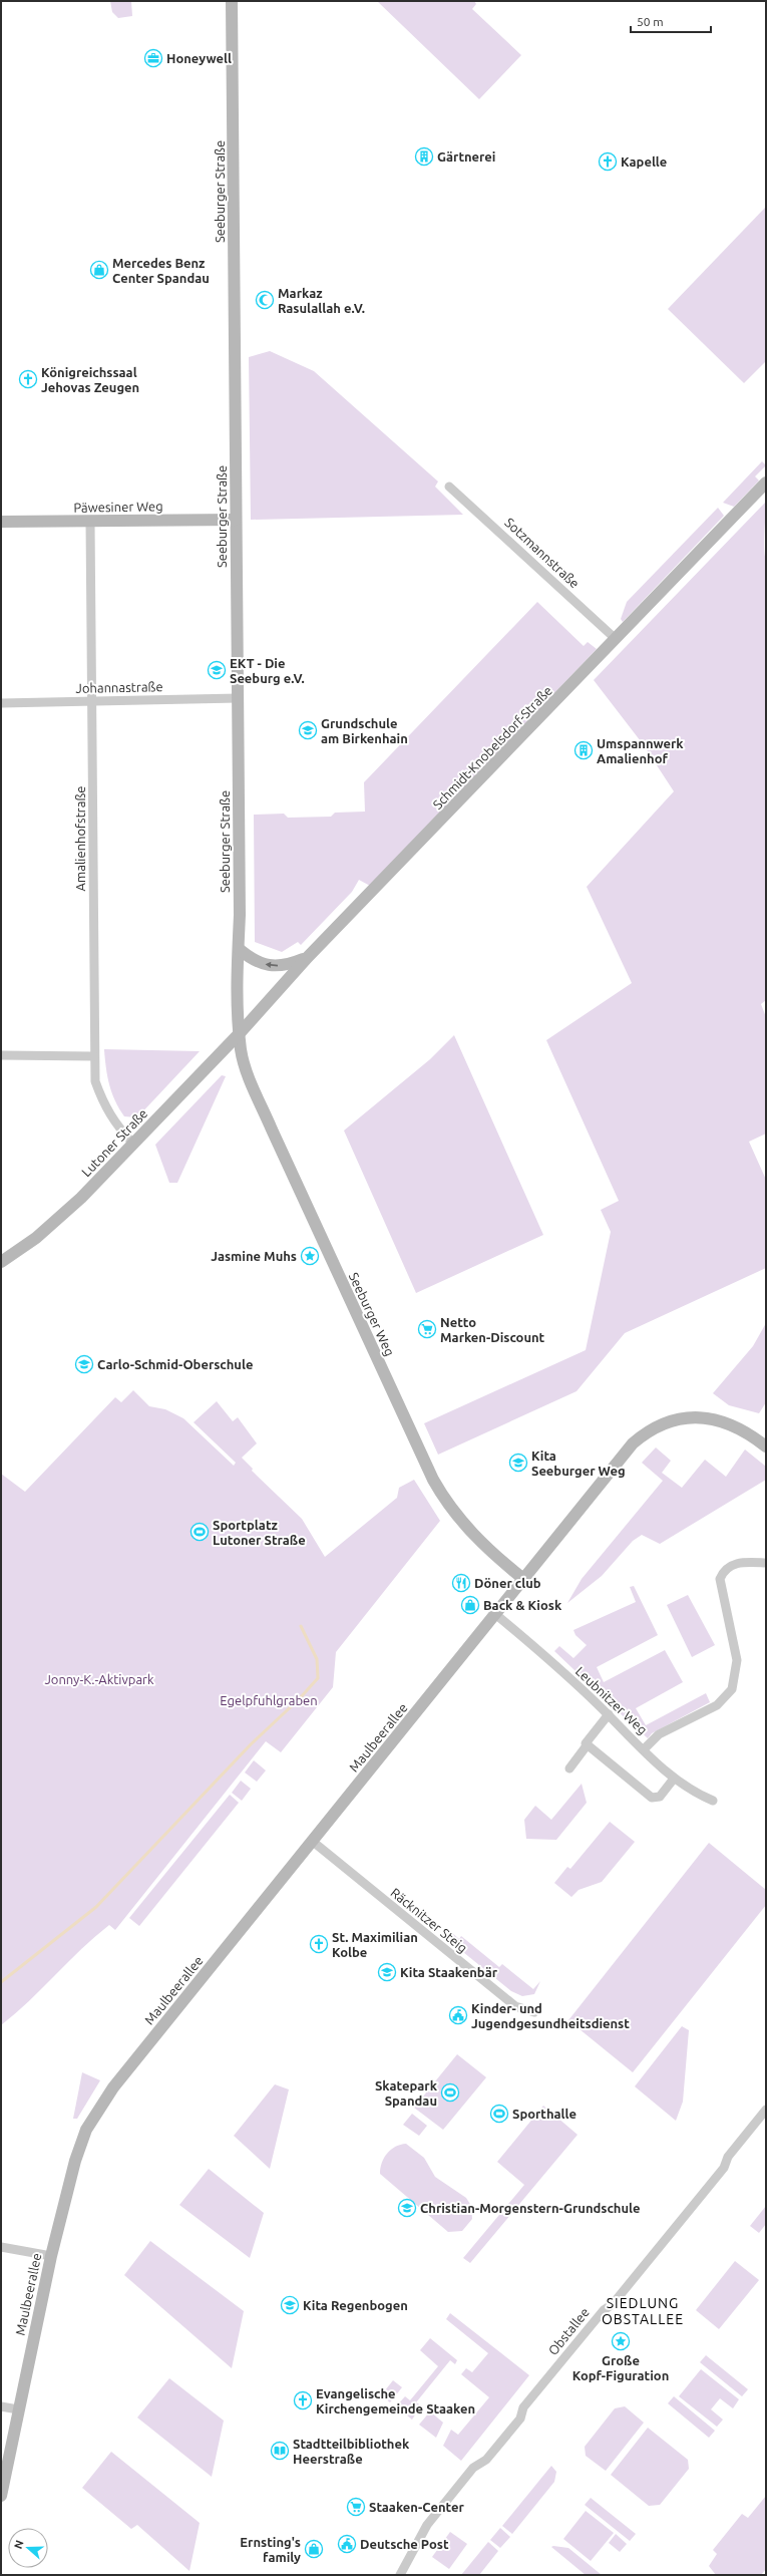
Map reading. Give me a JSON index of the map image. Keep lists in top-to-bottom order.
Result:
{
  "streets": {
    "street": [
      "Seeburger Straße",
      "Päwesiner Weg",
      "Sotzmannstraße",
      "Johannastraße",
      "Schmidt-Knobelsdorf-Straße",
      "Amalienhofstraße",
      "Lutoner Straße",
      "Seeburger Weg",
      "Leubnitzer Weg",
      "Maulbeerallee",
      "Räcknitzer Steig",
      "Obstallee"
    ]
  },
  "crossings": [
    ["Seeburger Straße", "Päwesiner Weg"],
    ["Seeburger Straße", "Johannastraße"],
    ["Seeburger Straße", "Schmidt-Knobelsdorf-Straße"],
    ["Seeburger Straße", "Lutoner Straße"],
    ["Seeburger Straße", "Seeburger Weg"],
    ["Päwesiner Weg", "Amalienhofstraße"],
    ["Sotzmannstraße", "Schmidt-Knobelsdorf-Straße"],
    ["Johannastraße", "Amalienhofstraße"],
    ["Schmidt-Knobelsdorf-Straße", "Lutoner Straße"],
    ["Schmidt-Knobelsdorf-Straße", "Seeburger Weg"],
    ["Amalienhofstraße", "Lutoner Straße"],
    ["Lutoner Straße", "Seeburger Weg"],
    ["Seeburger Weg", "Maulbeerallee"],
    ["Leubnitzer Weg", "Maulbeerallee"],
    ["Maulbeerallee", "Räcknitzer Steig"]
  ],
  "districts": ["SIEDLUNG OBSTALLEE"],
  "parks": ["Jonny-K.-Aktivpark", "Egelpfuhlgraben"],
  "places": {
    "office": ["Honeywell"],
    "building": ["Gärtnerei", "Umspannwerk Amalienhof"],
    "church": [
      "Kapelle",
      "Königreichssaal Jehovas Zeugen",
      "St. Maximilian Kolbe",
      "Evangelische Kirchengemeinde Staaken"
    ],
    "shop": ["Mercedes Benz Center Spandau", "Back & Kiosk", "Ernsting's family"],
    "mosque": ["Markaz Rasulallah e.V."],
    "school or university": [
      "EKT - Die Seeburg e.V.",
      "Grundschule am Birkenhain",
      "Carlo-Schmid-Oberschule",
      "Kita Seeburger Weg",
      "Kita Staakenbär",
      "Christian-Morgenstern-Grundschule",
      "Kita Regenbogen"
    ],
    "place": ["Jasmine Muhs", "Große Kopf-Figuration"],
    "supermarket": ["Netto Marken-Discount", "Staaken-Center"],
    "sports": ["Sportplatz Lutoner Straße", "Skatepark Spandau", "Sporthalle"],
    "restaurant": ["Döner club"],
    "public building": ["Kinder- und Jugendgesundheitsdienst", "Deutsche Post"],
    "library": ["Stadtteilbibliothek Heerstraße"]
  },
  "scale_bar": "50 m",
  "north": "left"
}
